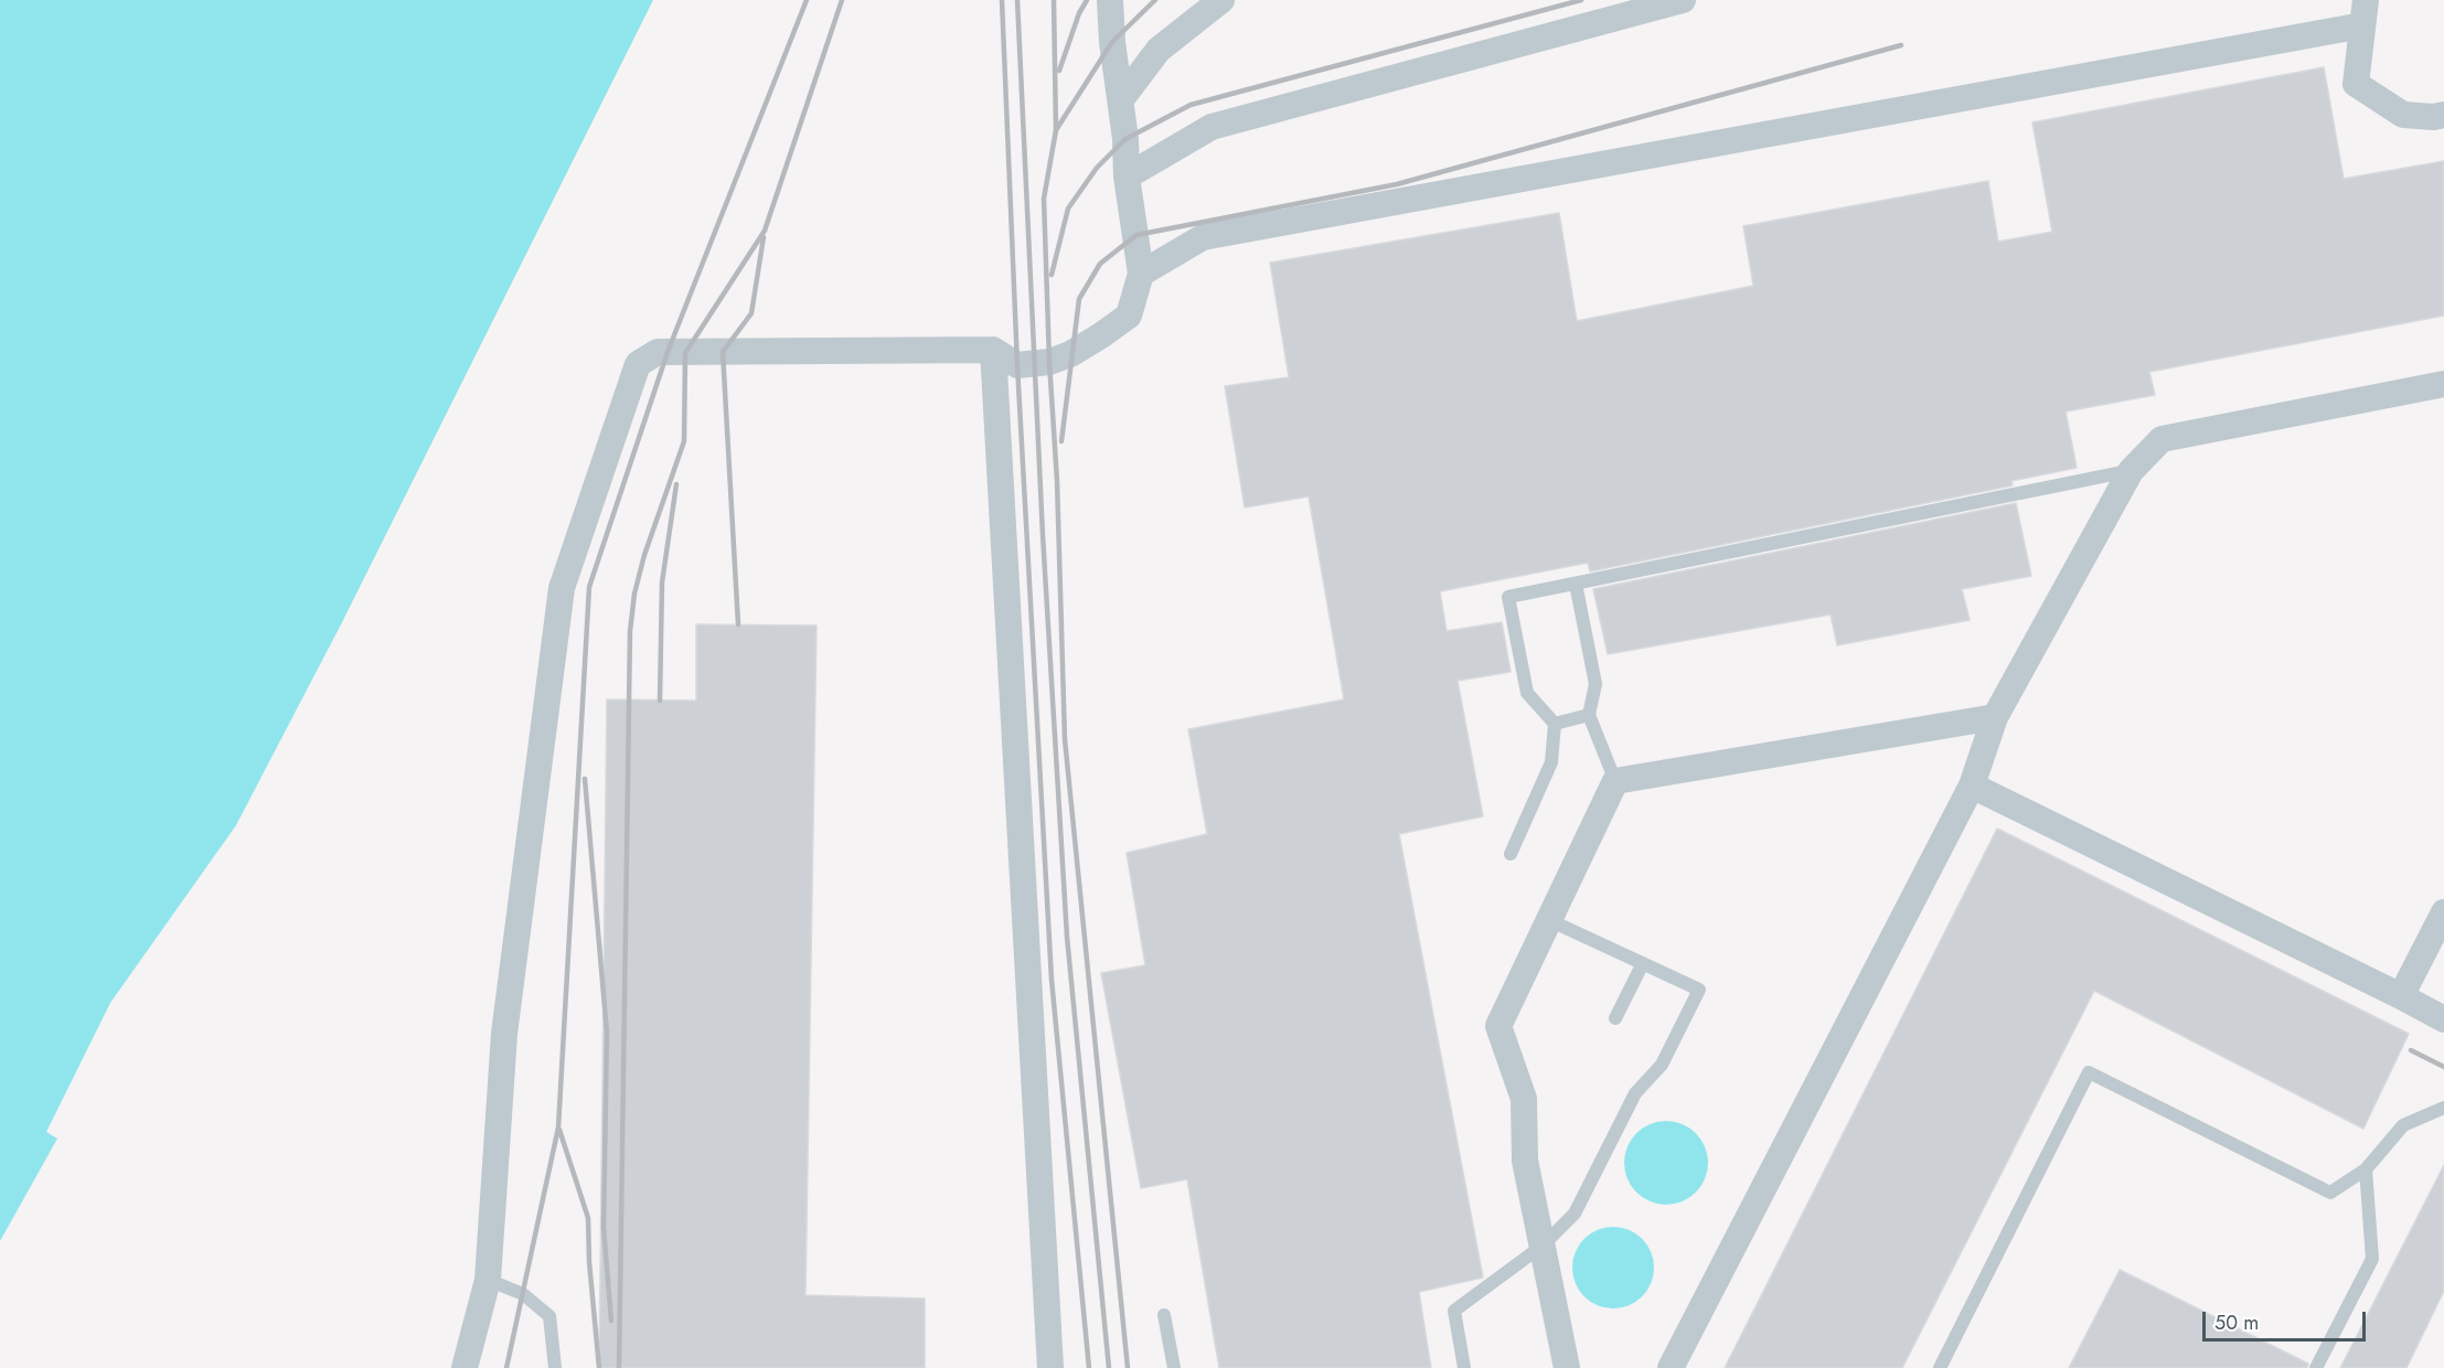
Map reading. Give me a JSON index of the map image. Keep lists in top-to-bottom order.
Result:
{
  "scale_bar": "50 m"
}
